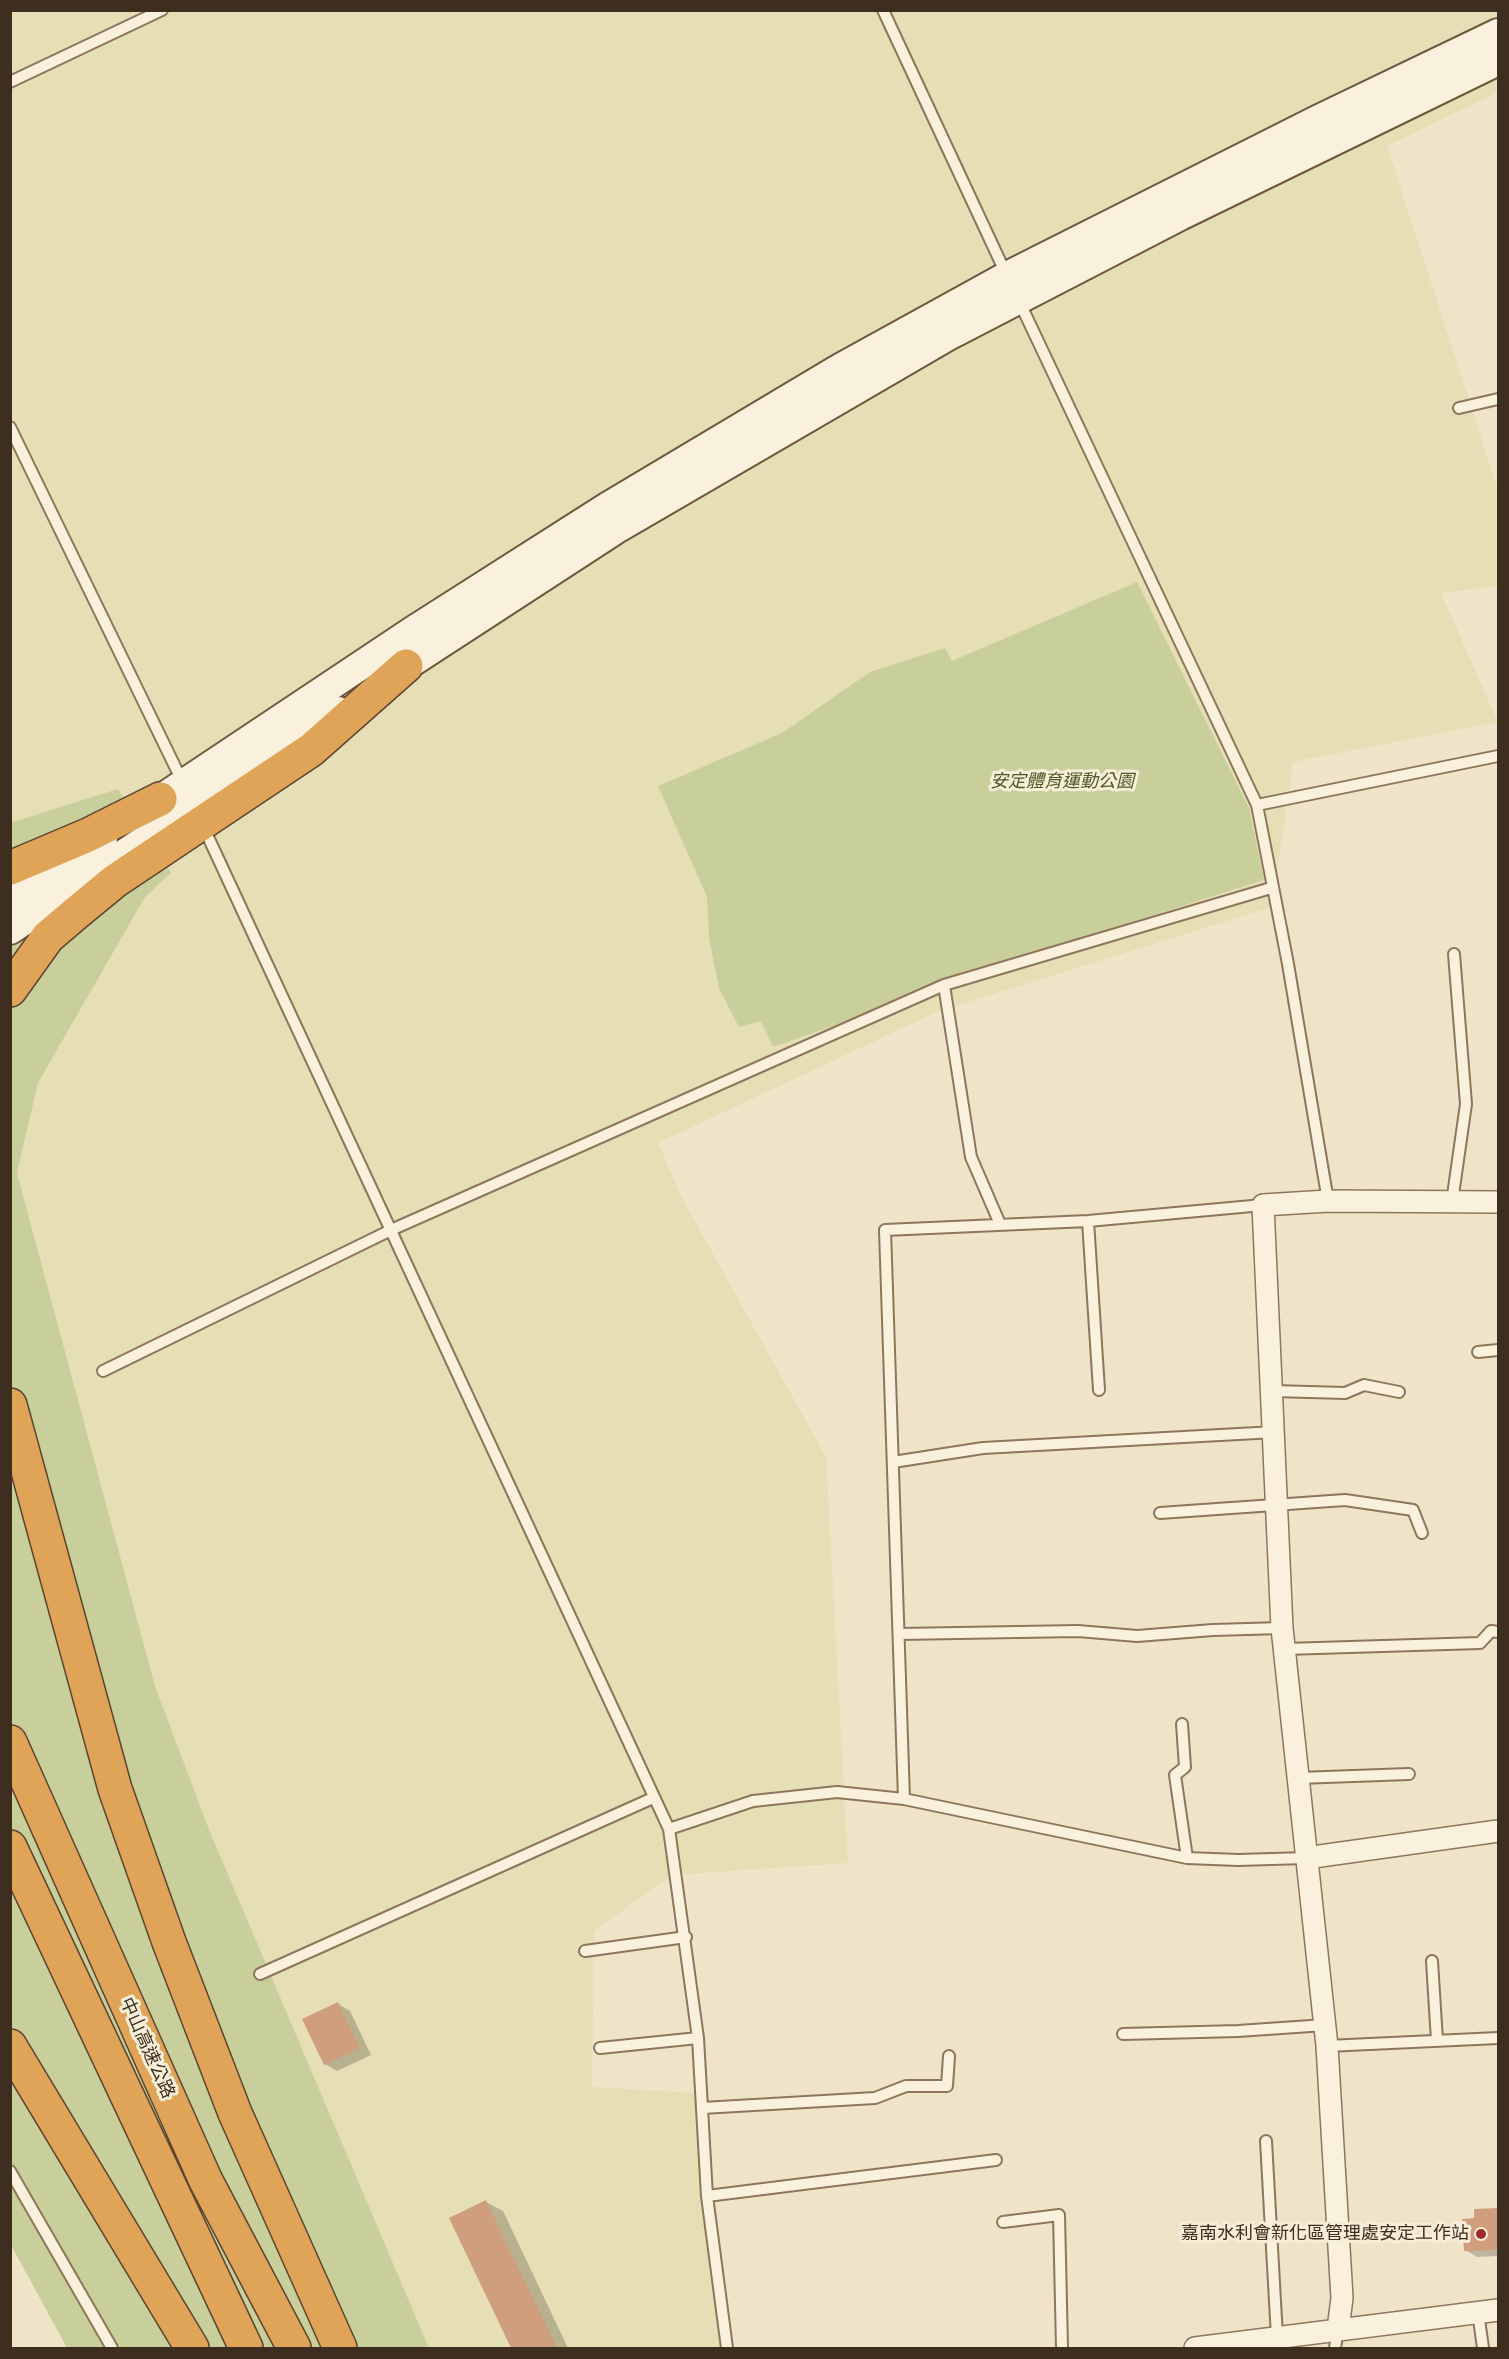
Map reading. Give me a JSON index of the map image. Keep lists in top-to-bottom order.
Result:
{
  "streets": {
    "highway": ["中山高速公路"]
  },
  "parks": ["安定體育運動公園"],
  "places": ["嘉南水利會新化區管理處安定工作站"]
}
